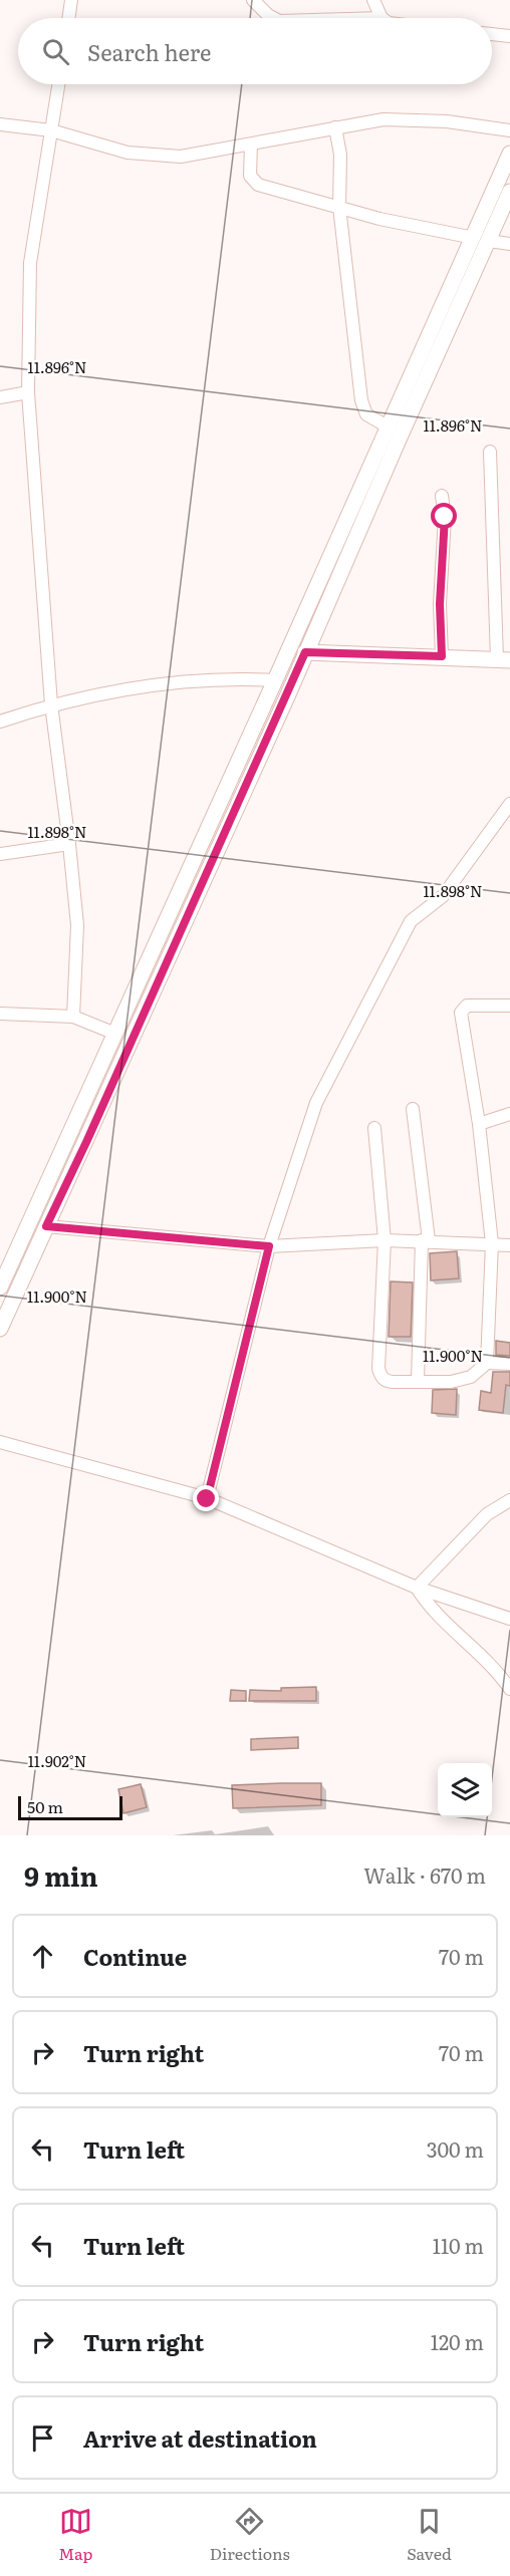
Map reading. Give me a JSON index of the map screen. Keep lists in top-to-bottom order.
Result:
{
  "scale_bar": "50 m",
  "page": {
    "search": "Search here",
    "scale": "50 m",
    "heading": ["9 min", "Walk · 670 m"],
    "list": [
      ["Continue", "70 m"],
      ["Turn right", "70 m"],
      ["Turn left", "300 m"],
      ["Turn left", "110 m"],
      ["Turn right", "120 m"],
      "Arrive at destination"
    ],
    "nav": ["Map", "Directions", "Saved"]
  },
  "coordinates": [
    "11.896°N",
    "11.898°N",
    "11.900°N",
    "11.902°N"
  ]
}
